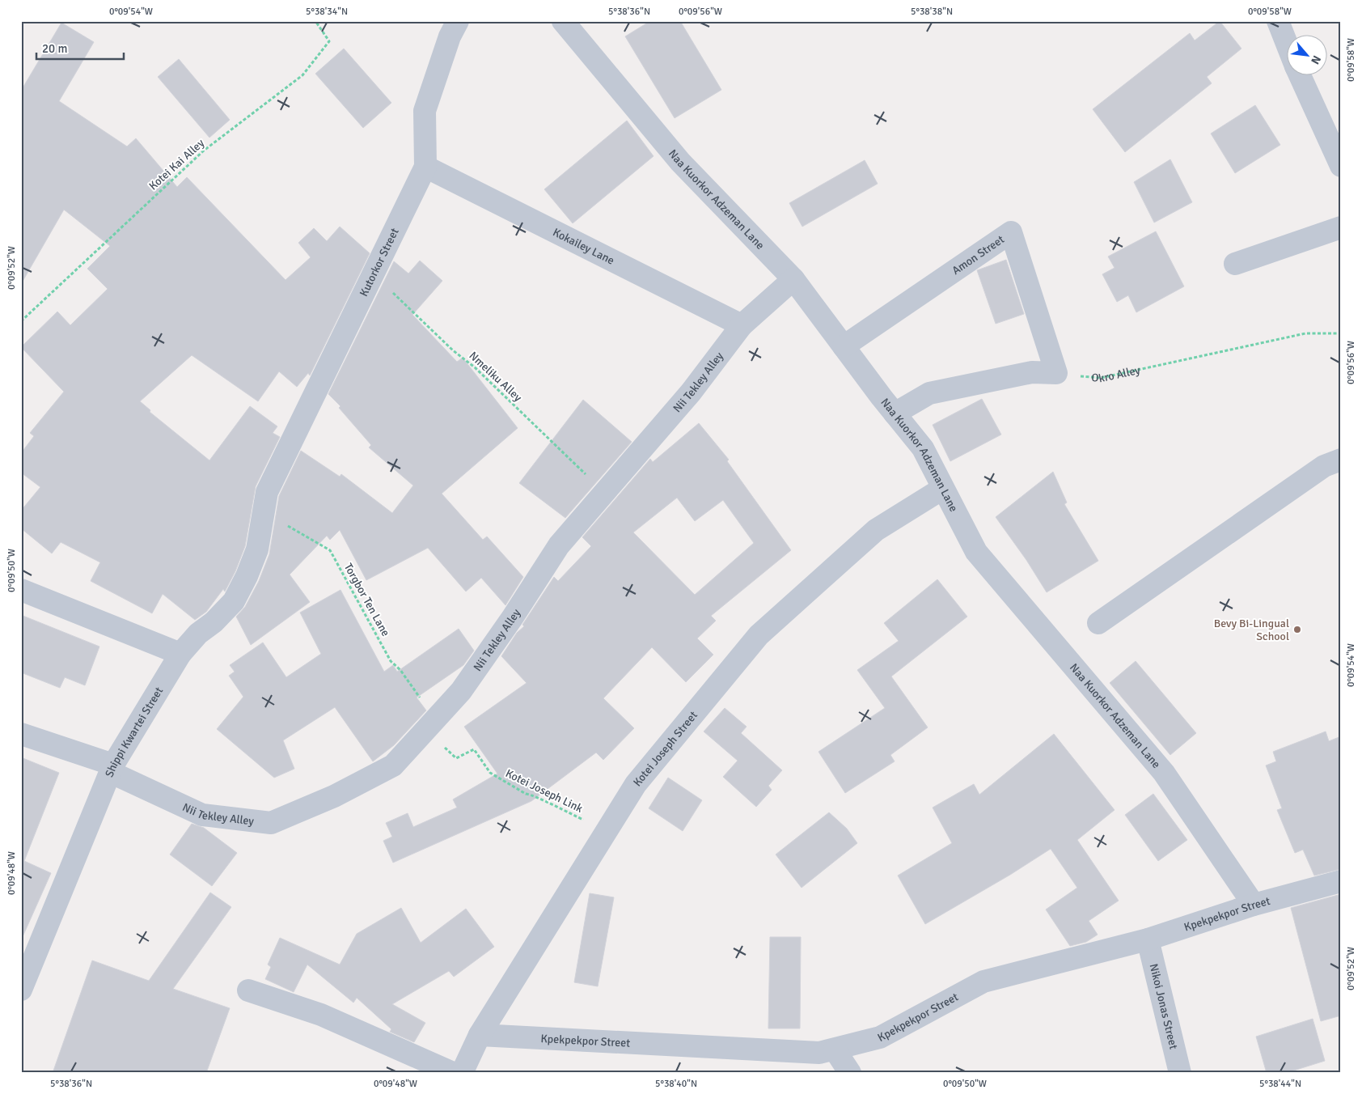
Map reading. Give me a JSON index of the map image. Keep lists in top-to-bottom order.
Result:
{
  "streets": {
    "street": [
      "Naa Kuorkor Adzeman Lane",
      "Kokailey Lane",
      "Amon Street",
      "Kutorkor Street",
      "Nii Tekley Alley",
      "Shippi Kwartei Street",
      "Kotei Joseph Street",
      "Kpekpekpor Street",
      "Nikoi Jonas Street"
    ],
    "path": [
      "Kotei Kai Alley",
      "Okro Alley",
      "Nmeliku Alley",
      "Torgbor Ten Lane",
      "Kotei Joseph Link"
    ]
  },
  "crossings": [
    ["Naa Kuorkor Adzeman Lane", "Amon Street"],
    ["Naa Kuorkor Adzeman Lane", "Nii Tekley Alley"],
    ["Naa Kuorkor Adzeman Lane", "Kotei Joseph Street"],
    ["Naa Kuorkor Adzeman Lane", "Kpekpekpor Street"],
    ["Kokailey Lane", "Kutorkor Street"],
    ["Kokailey Lane", "Nii Tekley Alley"],
    ["Amon Street", "Okro Alley"],
    ["Kutorkor Street", "Nmeliku Alley"],
    ["Kutorkor Street", "Torgbor Ten Lane"],
    ["Kutorkor Street", "Shippi Kwartei Street"],
    ["Nmeliku Alley", "Nii Tekley Alley"],
    ["Nii Tekley Alley", "Torgbor Ten Lane"],
    ["Nii Tekley Alley", "Shippi Kwartei Street"],
    ["Nii Tekley Alley", "Kotei Joseph Link"],
    ["Torgbor Ten Lane", "Shippi Kwartei Street"],
    ["Torgbor Ten Lane", "Kotei Joseph Link"],
    ["Kotei Joseph Street", "Kotei Joseph Link"],
    ["Kotei Joseph Street", "Kpekpekpor Street"],
    ["Kpekpekpor Street", "Nikoi Jonas Street"]
  ],
  "places": ["Bevy Bi-Lingual School"],
  "scale_bar": "20 m",
  "north": "bottom right",
  "coordinates": [
    "0°09'54\"W",
    "5°38'34\"N",
    "5°38'36\"N",
    "0°09'56\"W",
    "5°38'38\"N",
    "0°09'58\"W",
    "0°09'52\"W",
    "0°09'50\"W",
    "0°09'48\"W",
    "5°38'40\"N",
    "5°38'44\"N"
  ]
}
